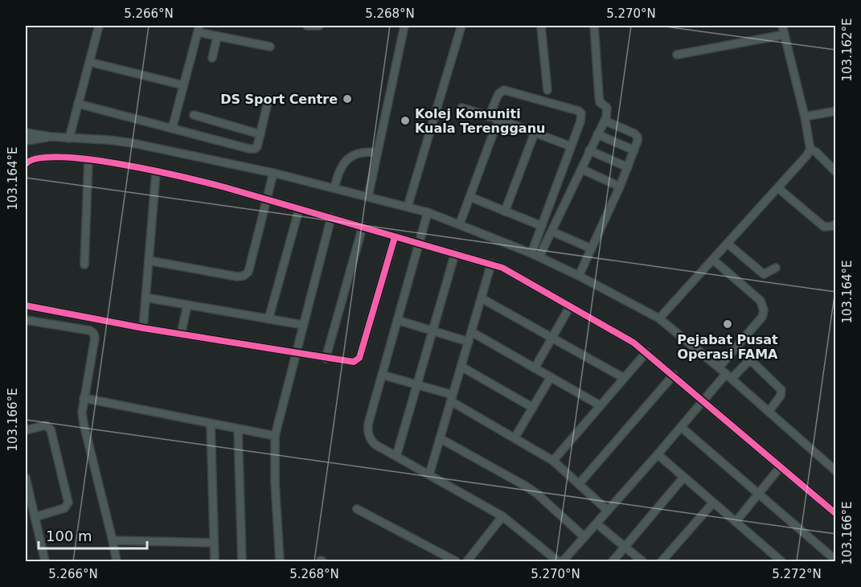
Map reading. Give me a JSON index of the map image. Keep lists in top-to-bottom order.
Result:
{
  "places": ["DS Sport Centre", "Kolej Komuniti Kuala Terengganu", "Pejabat Pusat Operasi FAMA"],
  "scale_bar": "100 m",
  "coordinates": [
    "5.266°N",
    "5.268°N",
    "5.270°N",
    "103.162°E",
    "103.164°E",
    "103.166°E",
    "5.272°N"
  ]
}
